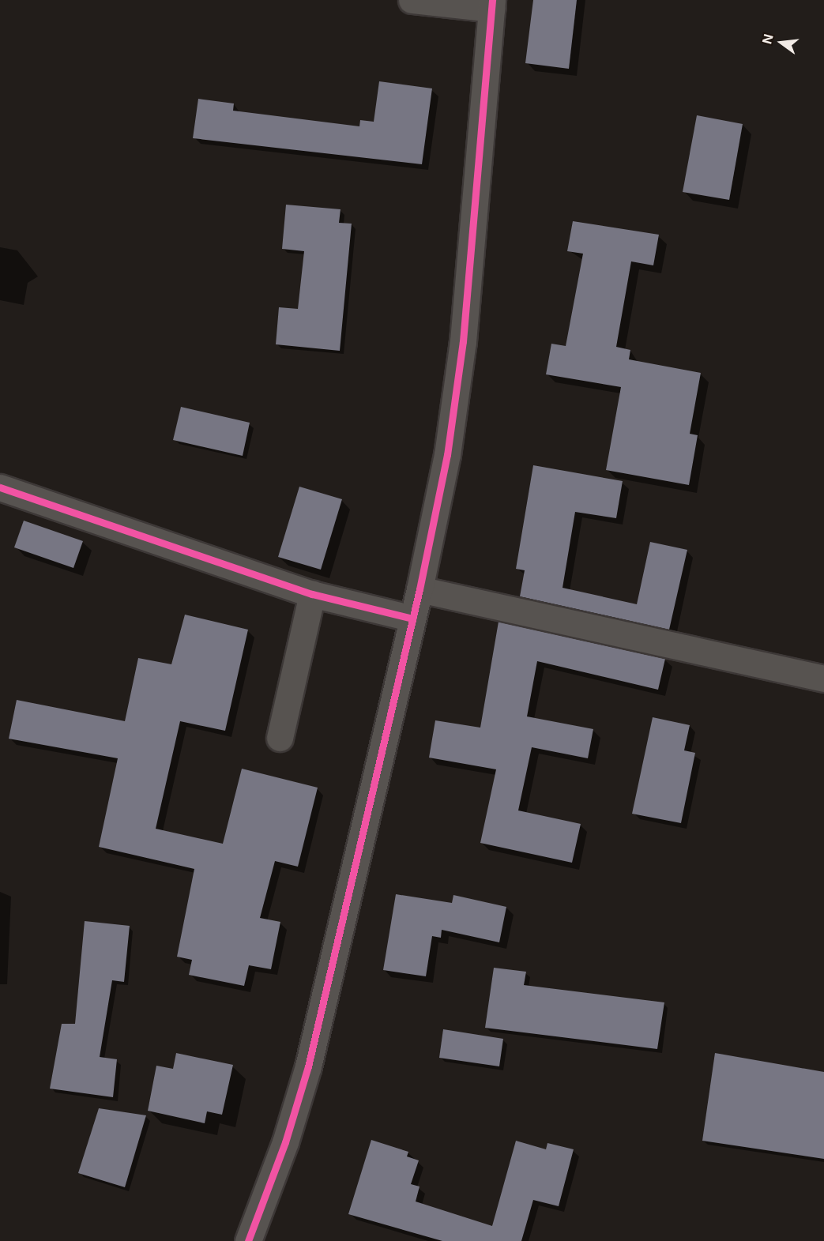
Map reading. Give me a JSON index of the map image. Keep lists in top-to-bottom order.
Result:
{
  "north": "left"
}
